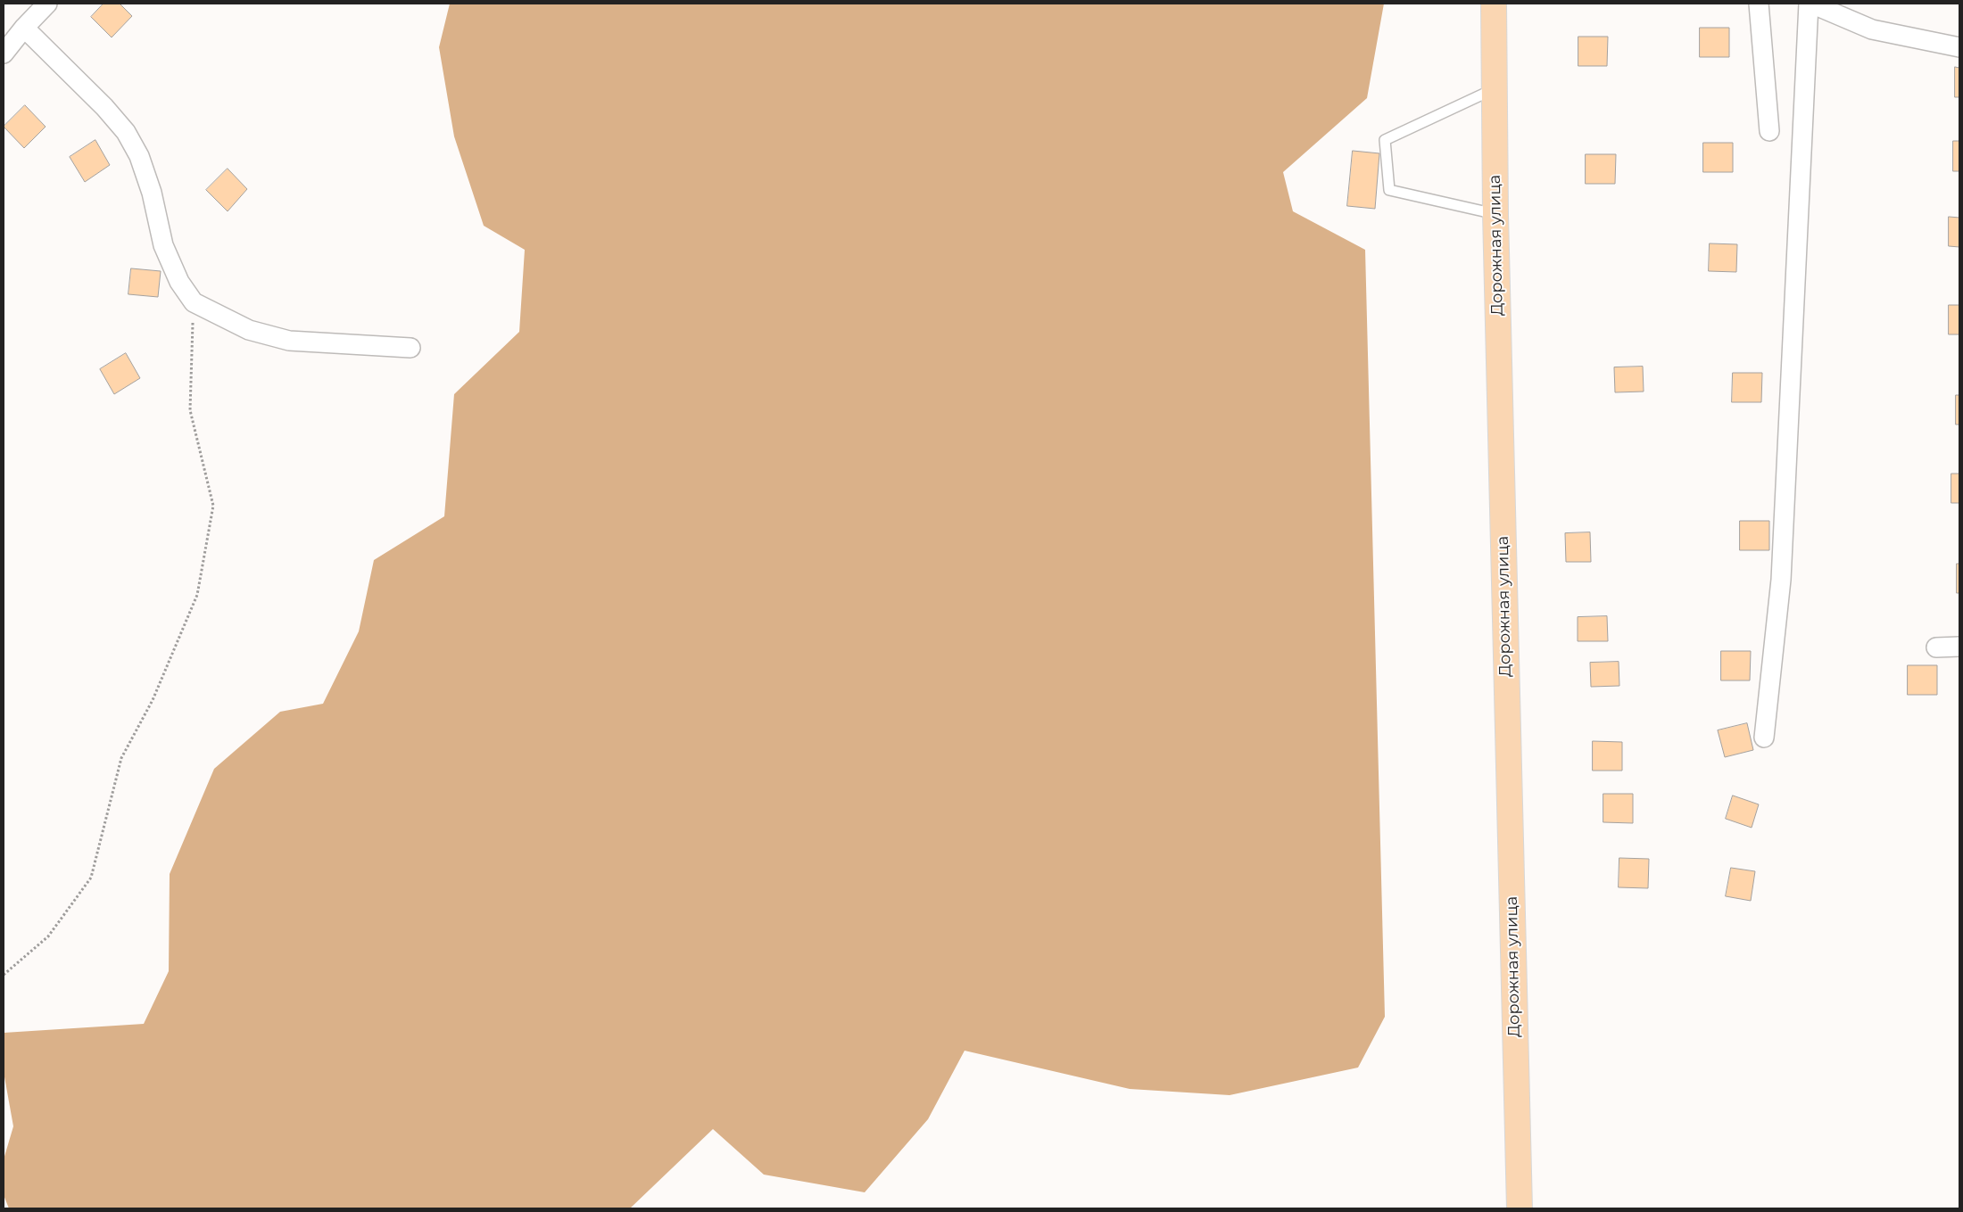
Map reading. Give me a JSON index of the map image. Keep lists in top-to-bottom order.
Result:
{
  "streets": {
    "main road": ["Дорожная улица"]
  }
}
